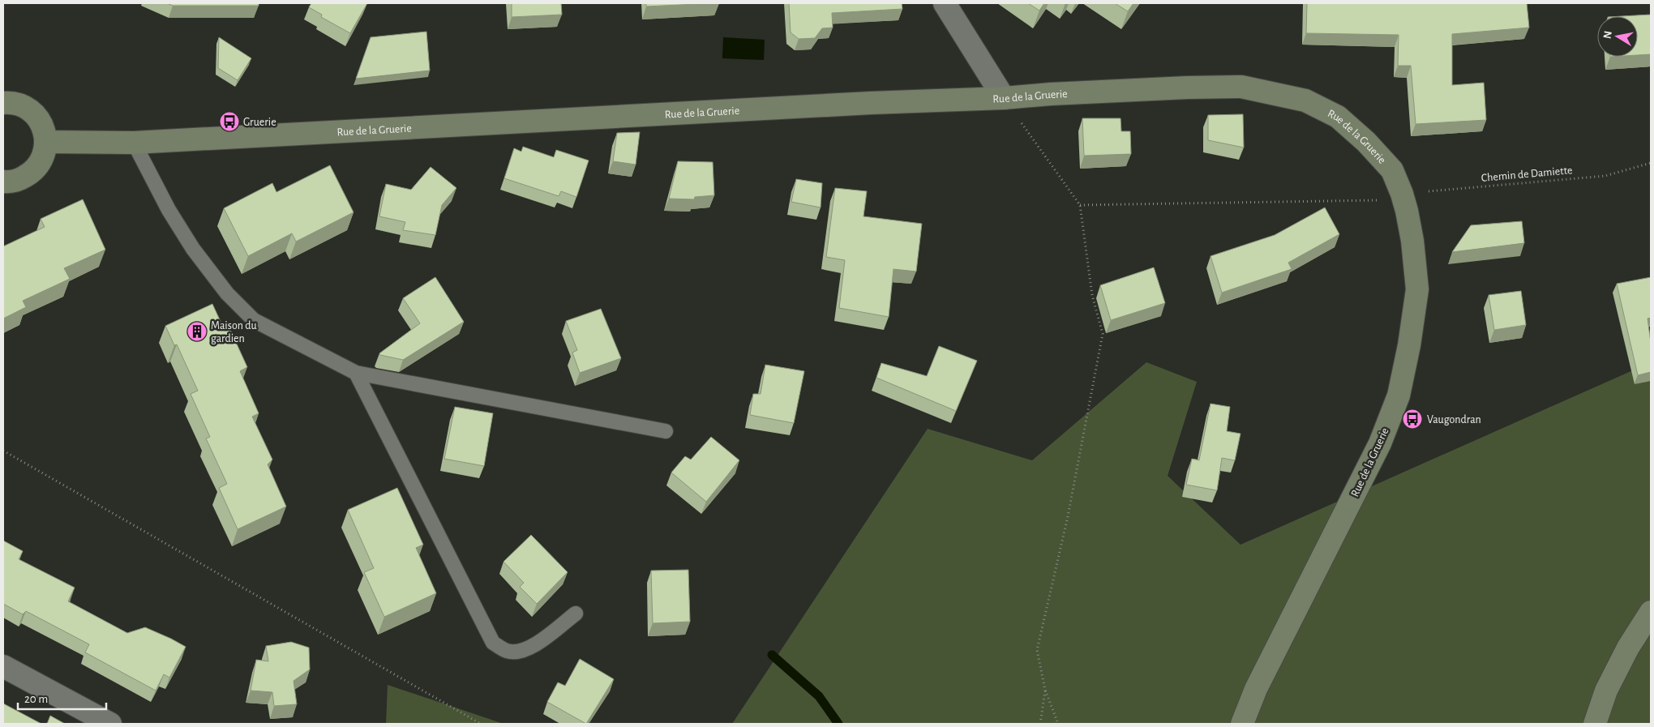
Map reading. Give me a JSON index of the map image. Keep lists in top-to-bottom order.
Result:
{
  "streets": {
    "street": ["Rue de la Gruerie"],
    "path": ["Chemin de Damiette"]
  },
  "crossings": [
    ["Rue de la Gruerie", "Chemin de Damiette"]
  ],
  "places": {
    "bus stop": ["Gruerie", "Vaugondran"],
    "building": ["Maison du gardien"]
  },
  "scale_bar": "20 m",
  "north": "left"
}
